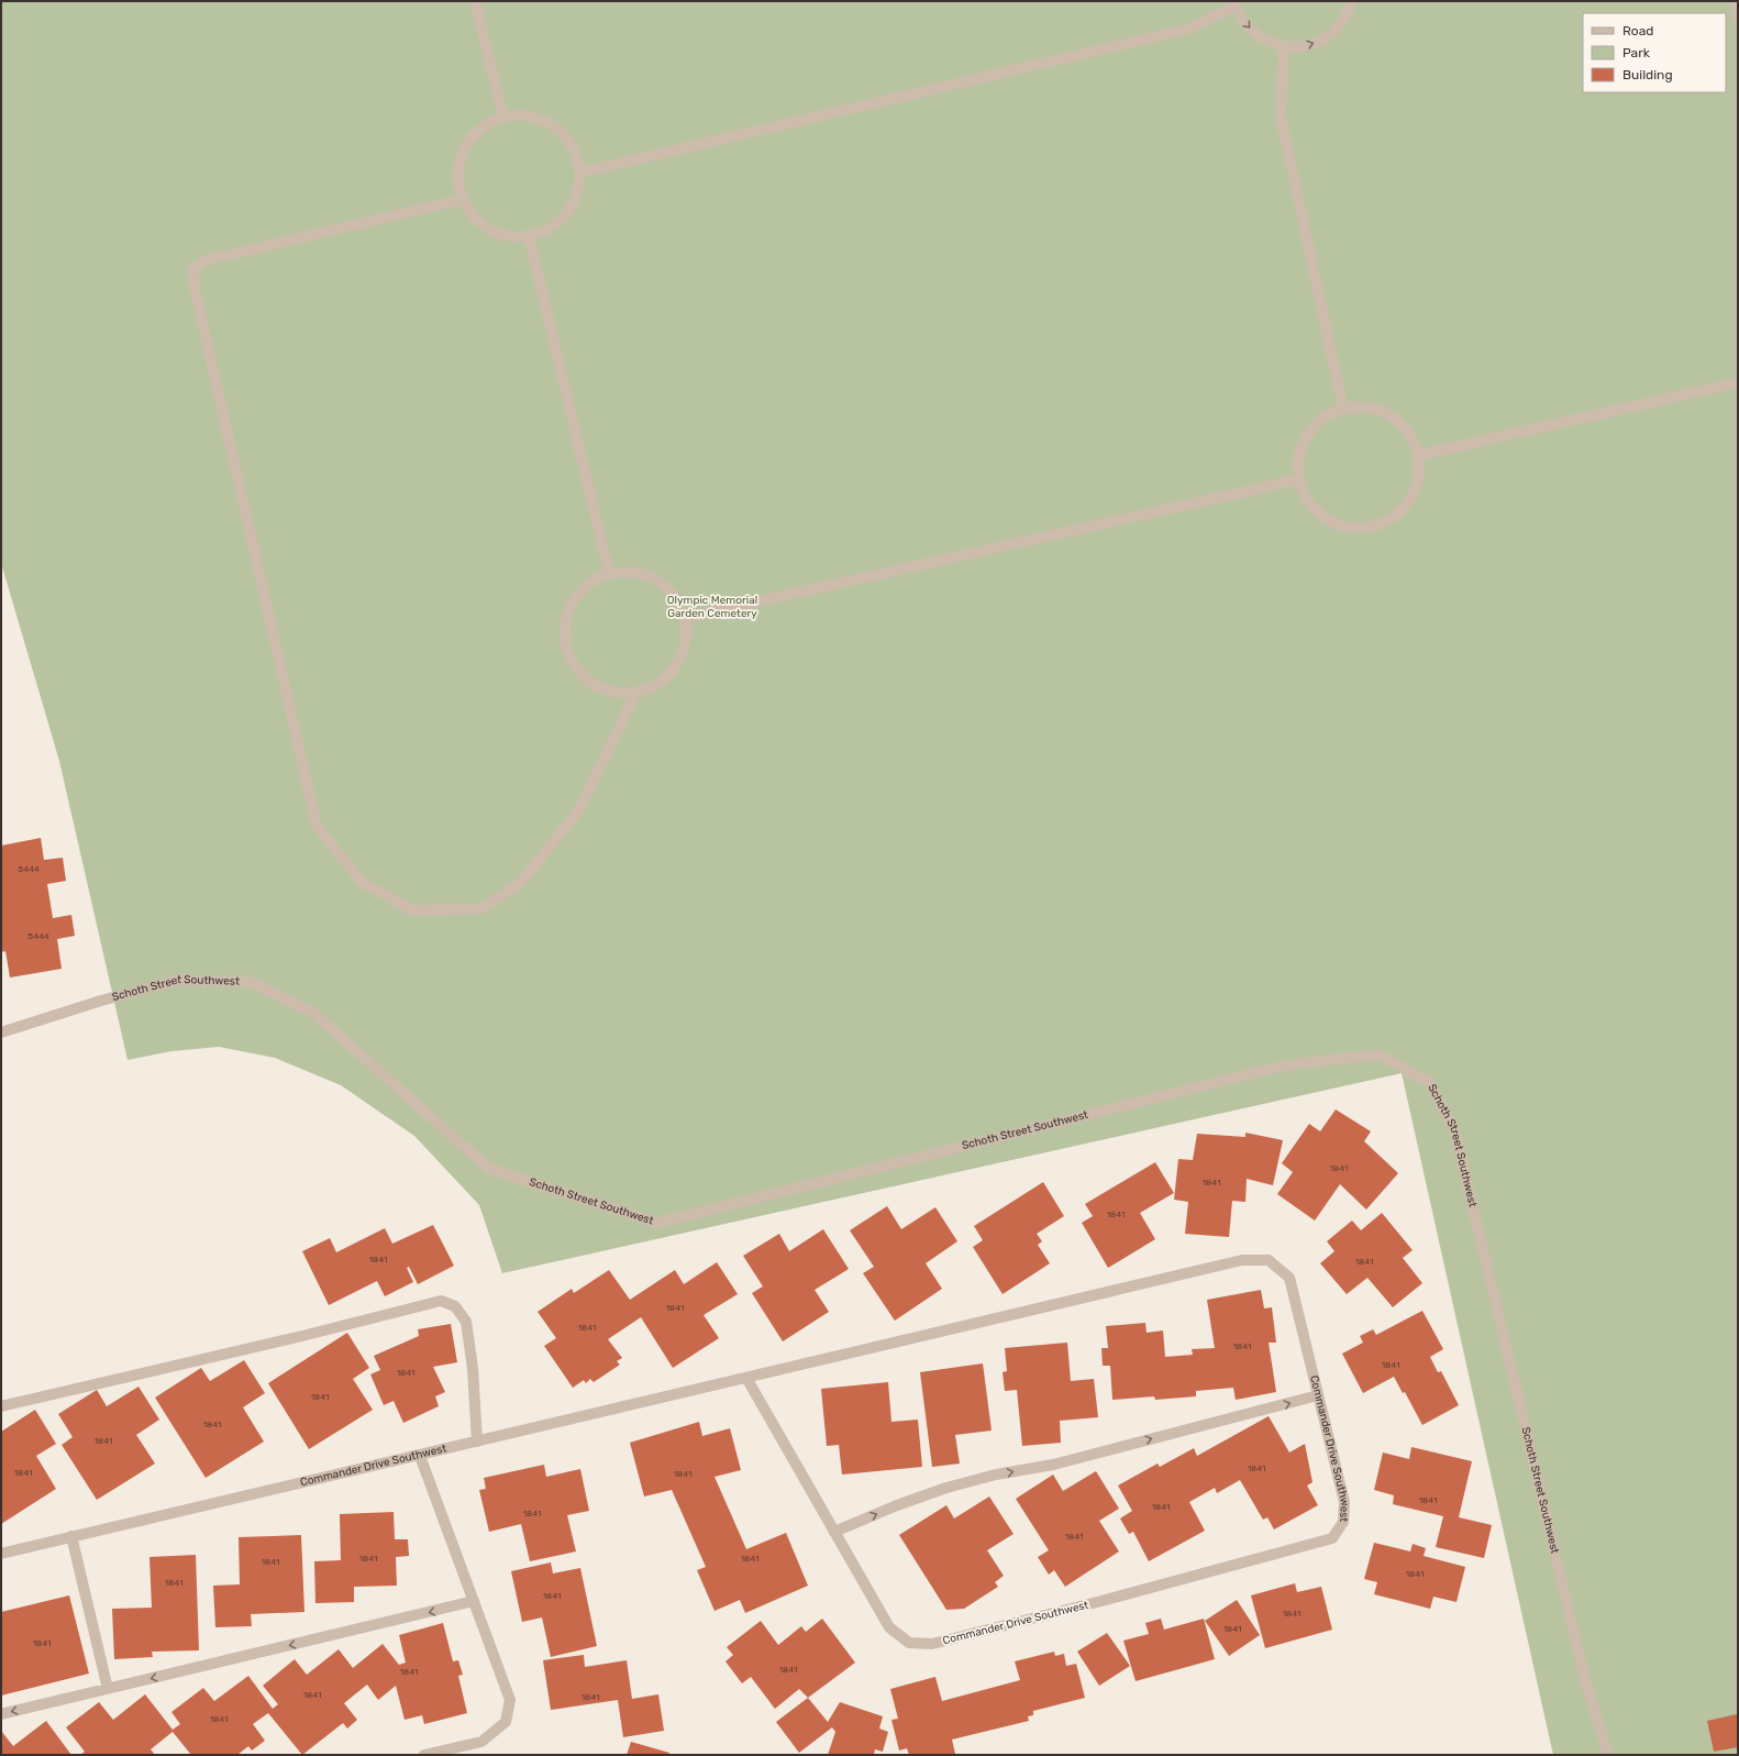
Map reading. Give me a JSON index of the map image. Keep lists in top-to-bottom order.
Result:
{
  "streets": {
    "street": ["Schoth Street Southwest", "Commander Drive Southwest"]
  },
  "parks": ["Olympic Memorial Garden Cemetery"],
  "house_numbers": [
    "5444",
    "5444",
    "1841",
    "1841",
    "1841",
    "1841",
    "1841",
    "1841",
    "1841",
    "1841",
    "1841",
    "1841",
    "1841",
    "1841",
    "1841",
    "1841",
    "1841",
    "1841",
    "1841",
    "1841",
    "1841",
    "1841",
    "1841",
    "1841",
    "1841",
    "1841",
    "1841",
    "1841",
    "1841",
    "1841",
    "1841",
    "1841",
    "1841",
    "1841",
    "1841",
    "1841"
  ],
  "legend": ["Road", "Park", "Building"]
}
